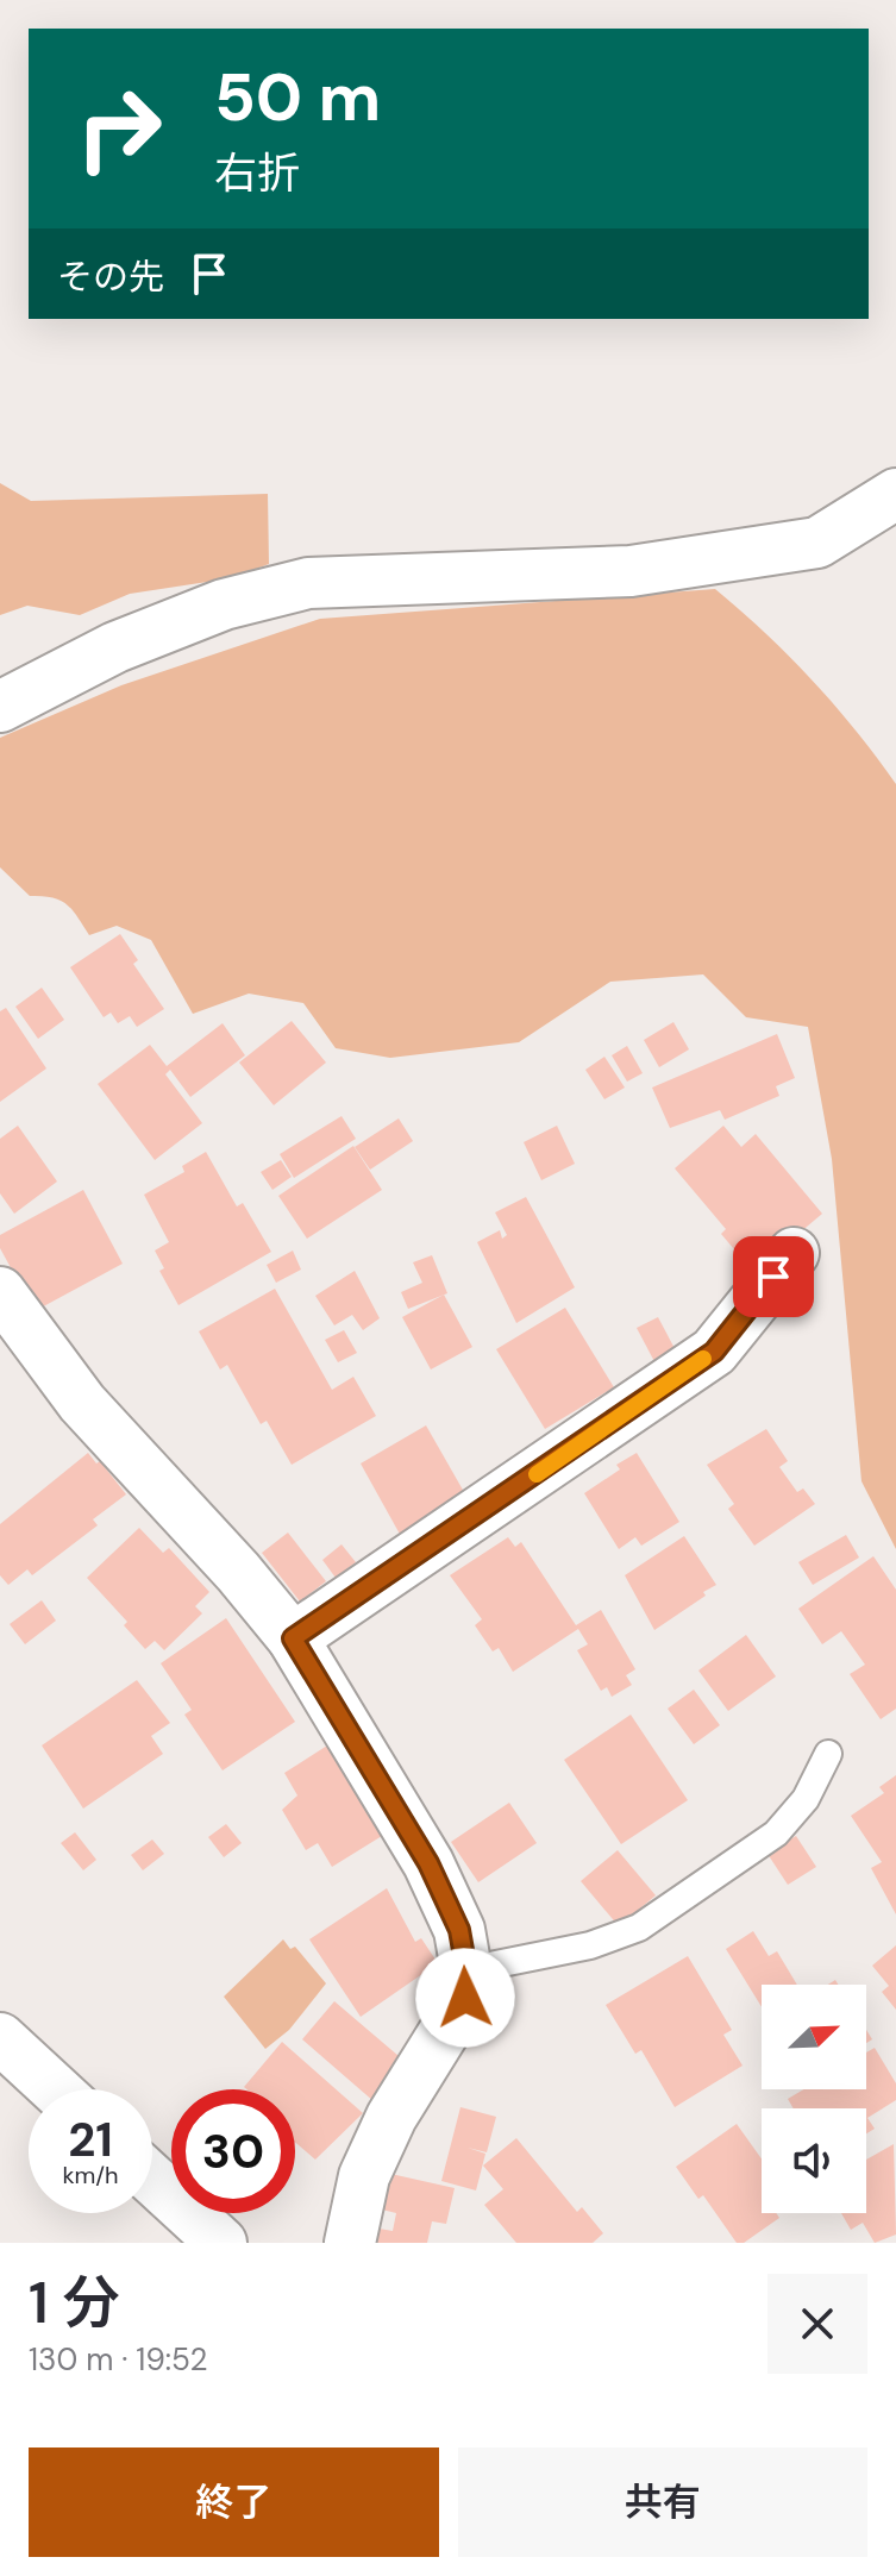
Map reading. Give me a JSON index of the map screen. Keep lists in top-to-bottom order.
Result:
{
  "north": "top right",
  "page": {
    "turn": ["50 m", "右折"],
    "then": "その先",
    "speed": "21 km/h",
    "limit": "30",
    "heading": ["1 分", "130 m · 19:52"],
    "buttons": ["終了", "共有"]
  }
}
